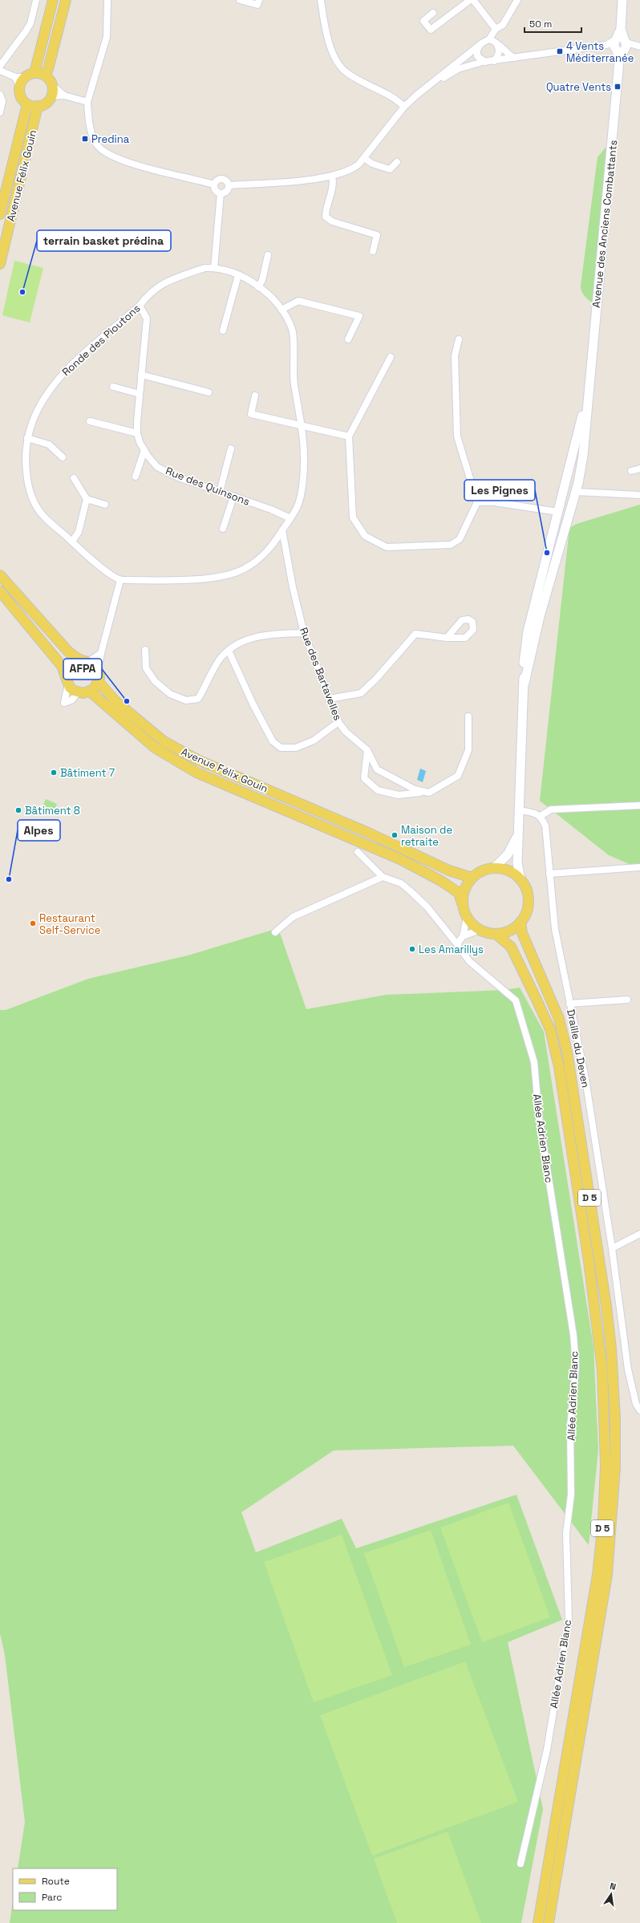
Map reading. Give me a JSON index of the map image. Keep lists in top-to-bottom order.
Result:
{
  "streets": {
    "main road": ["Avenue Félix Gouin", "Avenue des Anciens Combattants", "D 5"],
    "street": [
      "Ronde des Pioutons",
      "Rue des Quinsons",
      "Rue des Bartavelles",
      "Draille du Deven",
      "Allée Adrien Blanc"
    ]
  },
  "crossings": [
    ["Avenue Félix Gouin", "Avenue des Anciens Combattants"],
    ["Avenue Félix Gouin", "D 5"],
    ["Avenue des Anciens Combattants", "D 5"],
    ["Ronde des Pioutons", "Rue des Quinsons"],
    ["Ronde des Pioutons", "Rue des Bartavelles"]
  ],
  "places": {
    "transit": ["4 Vents Méditerranée", "Quatre Vents", "Predina"],
    "other": [
      "terrain basket prédina",
      "Les Pignes",
      "AFPA",
      "Bâtiment 7",
      "Bâtiment 8",
      "Maison de retraite",
      "Alpes",
      "Restaurant Self-Service",
      "Les Amarillys"
    ]
  },
  "legend": ["Route", "Parc"],
  "scale_bar": "50 m",
  "north": "top"
}
